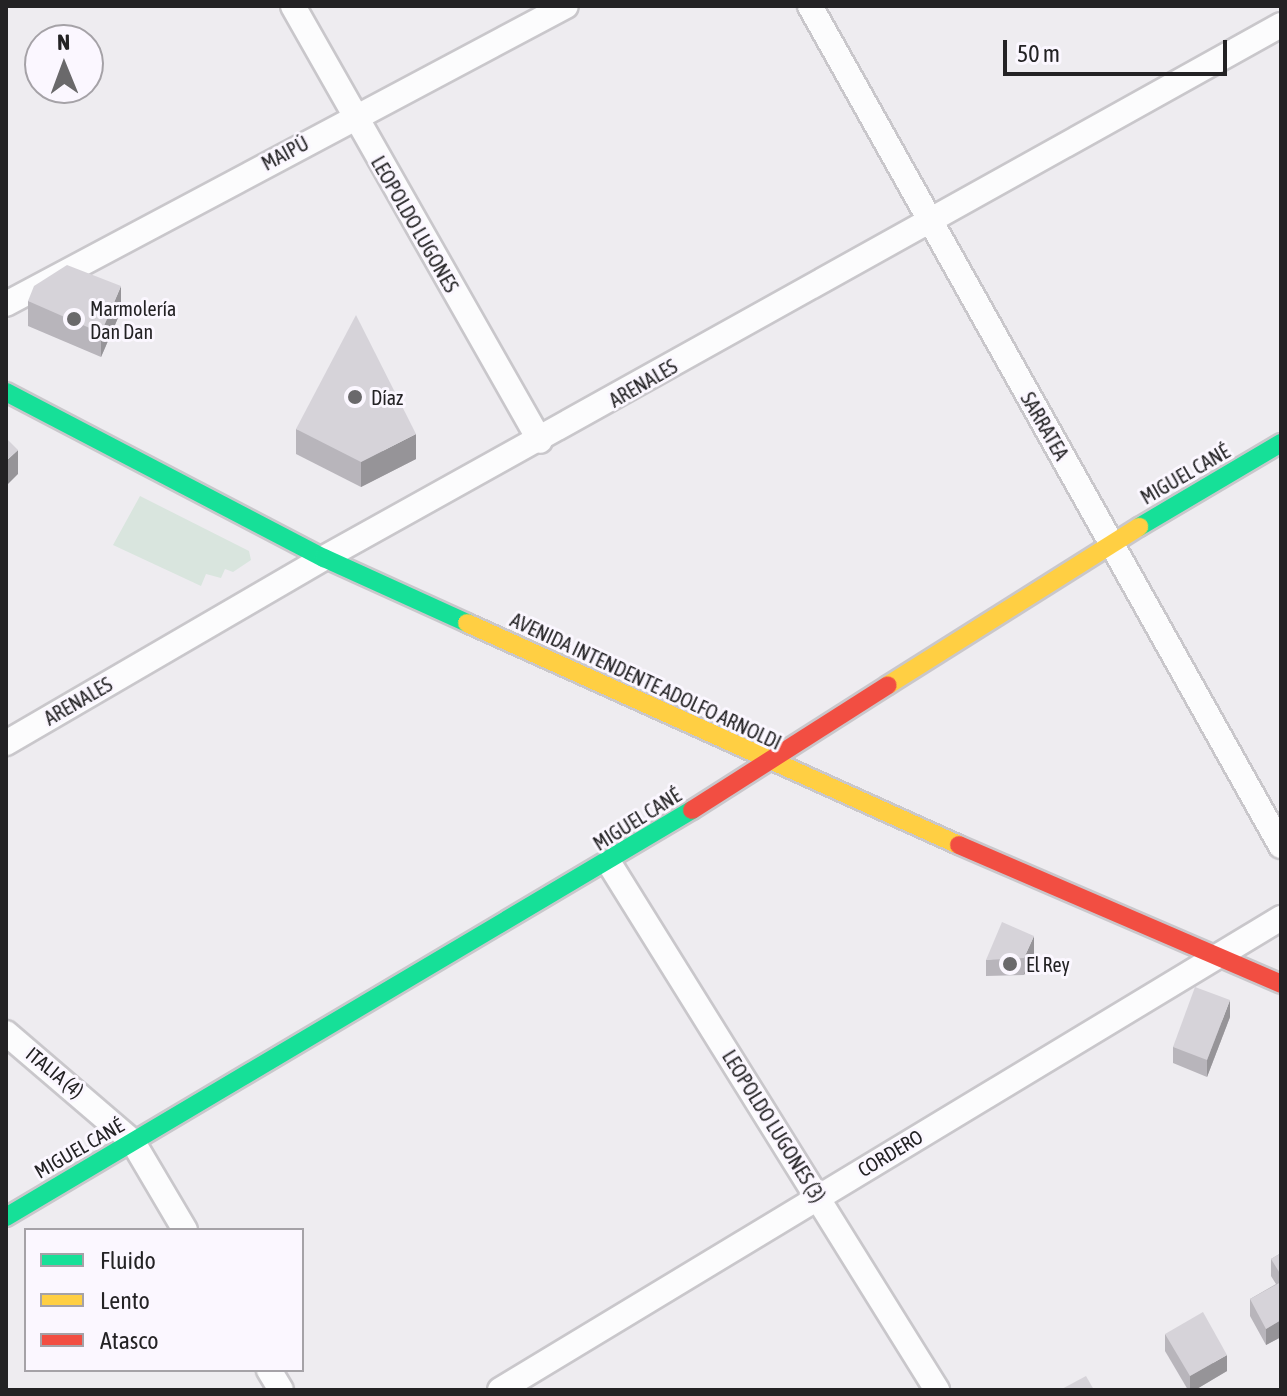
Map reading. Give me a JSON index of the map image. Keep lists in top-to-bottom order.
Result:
{
  "streets": {
    "street": [
      "MAIPÚ",
      "LEOPOLDO LUGONES",
      "ARENALES",
      "SARRATEA",
      "MIGUEL CANÉ",
      "AVENIDA INTENDENTE ADOLFO ARNOLDI",
      "ITALIA (4)",
      "LEOPOLDO LUGONES (3)",
      "CORDERO"
    ]
  },
  "crossings": [
    ["MAIPÚ", "LEOPOLDO LUGONES"],
    ["LEOPOLDO LUGONES", "ARENALES"],
    ["ARENALES", "SARRATEA"],
    ["ARENALES", "AVENIDA INTENDENTE ADOLFO ARNOLDI"],
    ["SARRATEA", "MIGUEL CANÉ"],
    ["MIGUEL CANÉ", "AVENIDA INTENDENTE ADOLFO ARNOLDI"],
    ["MIGUEL CANÉ", "ITALIA (4)"],
    ["MIGUEL CANÉ", "LEOPOLDO LUGONES (3)"],
    ["AVENIDA INTENDENTE ADOLFO ARNOLDI", "CORDERO"],
    ["LEOPOLDO LUGONES (3)", "CORDERO"]
  ],
  "places": ["Marmolería Dan Dan", "Díaz", "El Rey"],
  "legend": ["Fluido", "Lento", "Atasco"],
  "scale_bar": "50 m",
  "north": "top"
}
